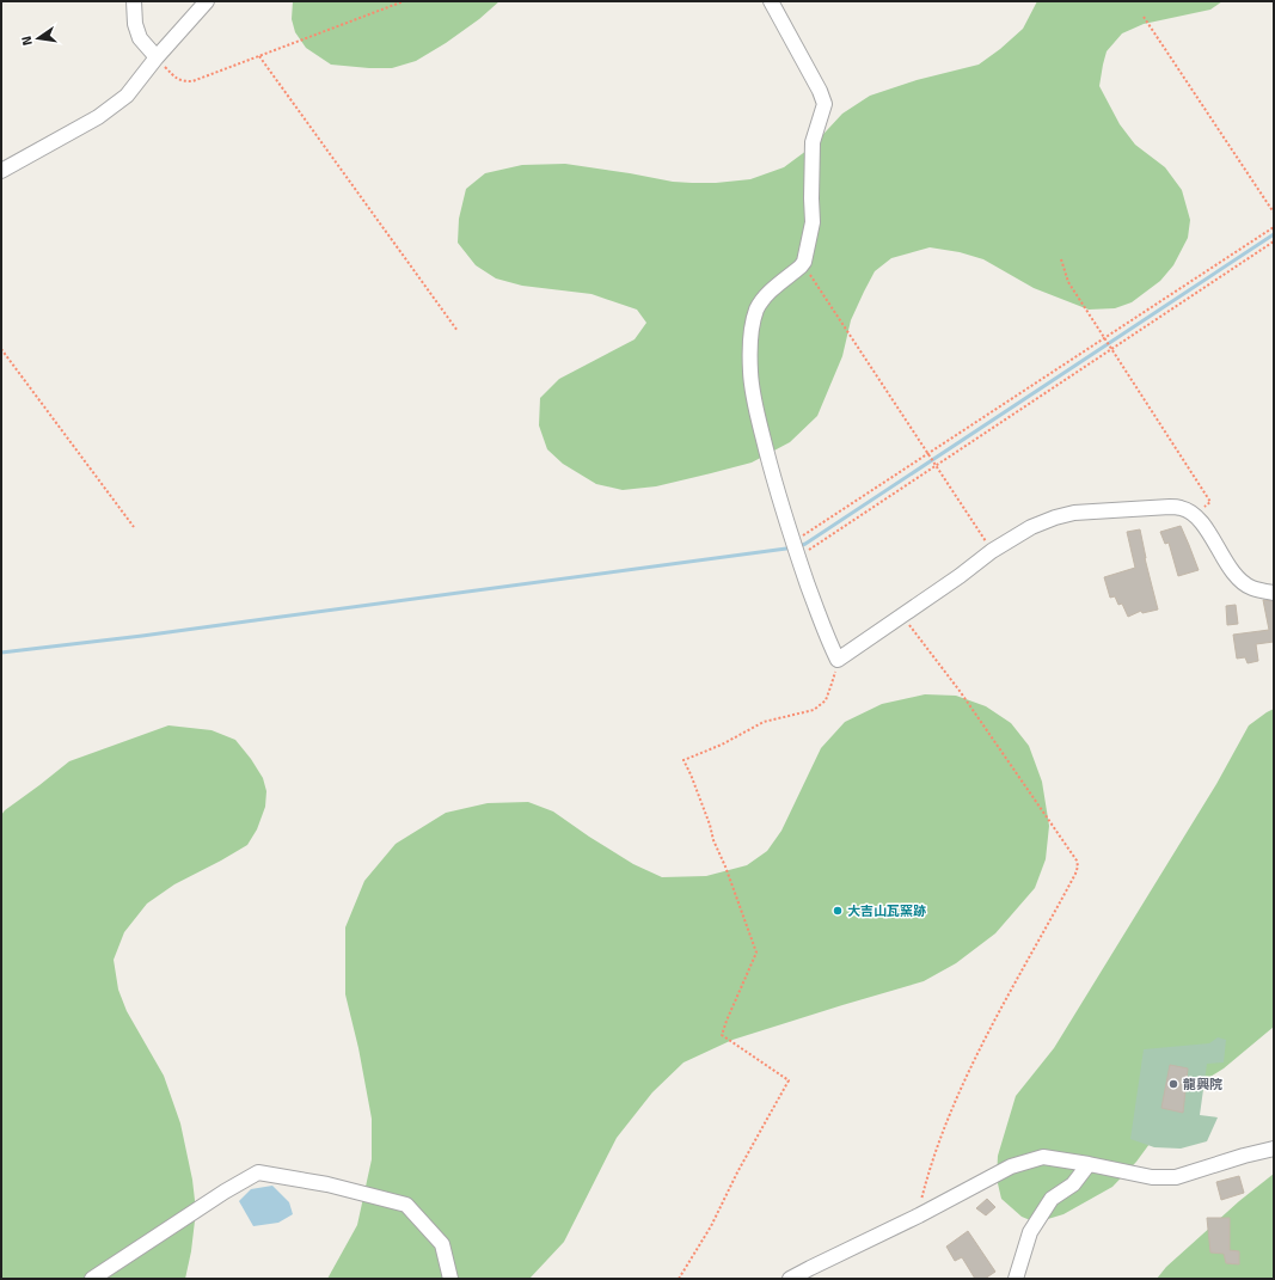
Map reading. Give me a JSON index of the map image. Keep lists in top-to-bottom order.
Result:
{
  "places": ["大吉山瓦窯跡", "龍興院"],
  "north": "left"
}
